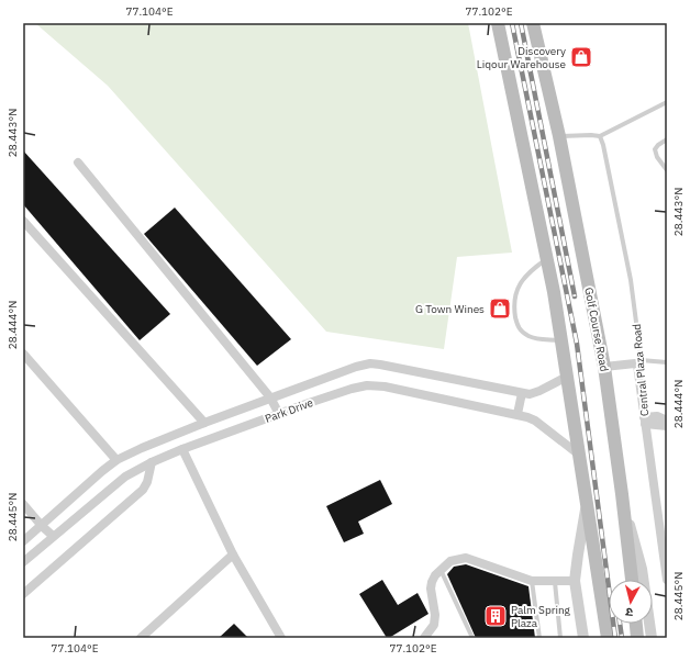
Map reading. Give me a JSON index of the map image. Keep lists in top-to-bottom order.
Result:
{
  "streets": {
    "main road": ["Golf Course Road"],
    "street": ["Central Plaza Road", "Park Drive"]
  },
  "places": {
    "shop": ["Discovery Liqour Warehouse", "G Town Wines"],
    "building": ["Palm Spring Plaza"]
  },
  "north": "bottom",
  "coordinates": [
    "77.104°E",
    "77.102°E",
    "28.443°N",
    "28.444°N",
    "28.445°N"
  ]
}
